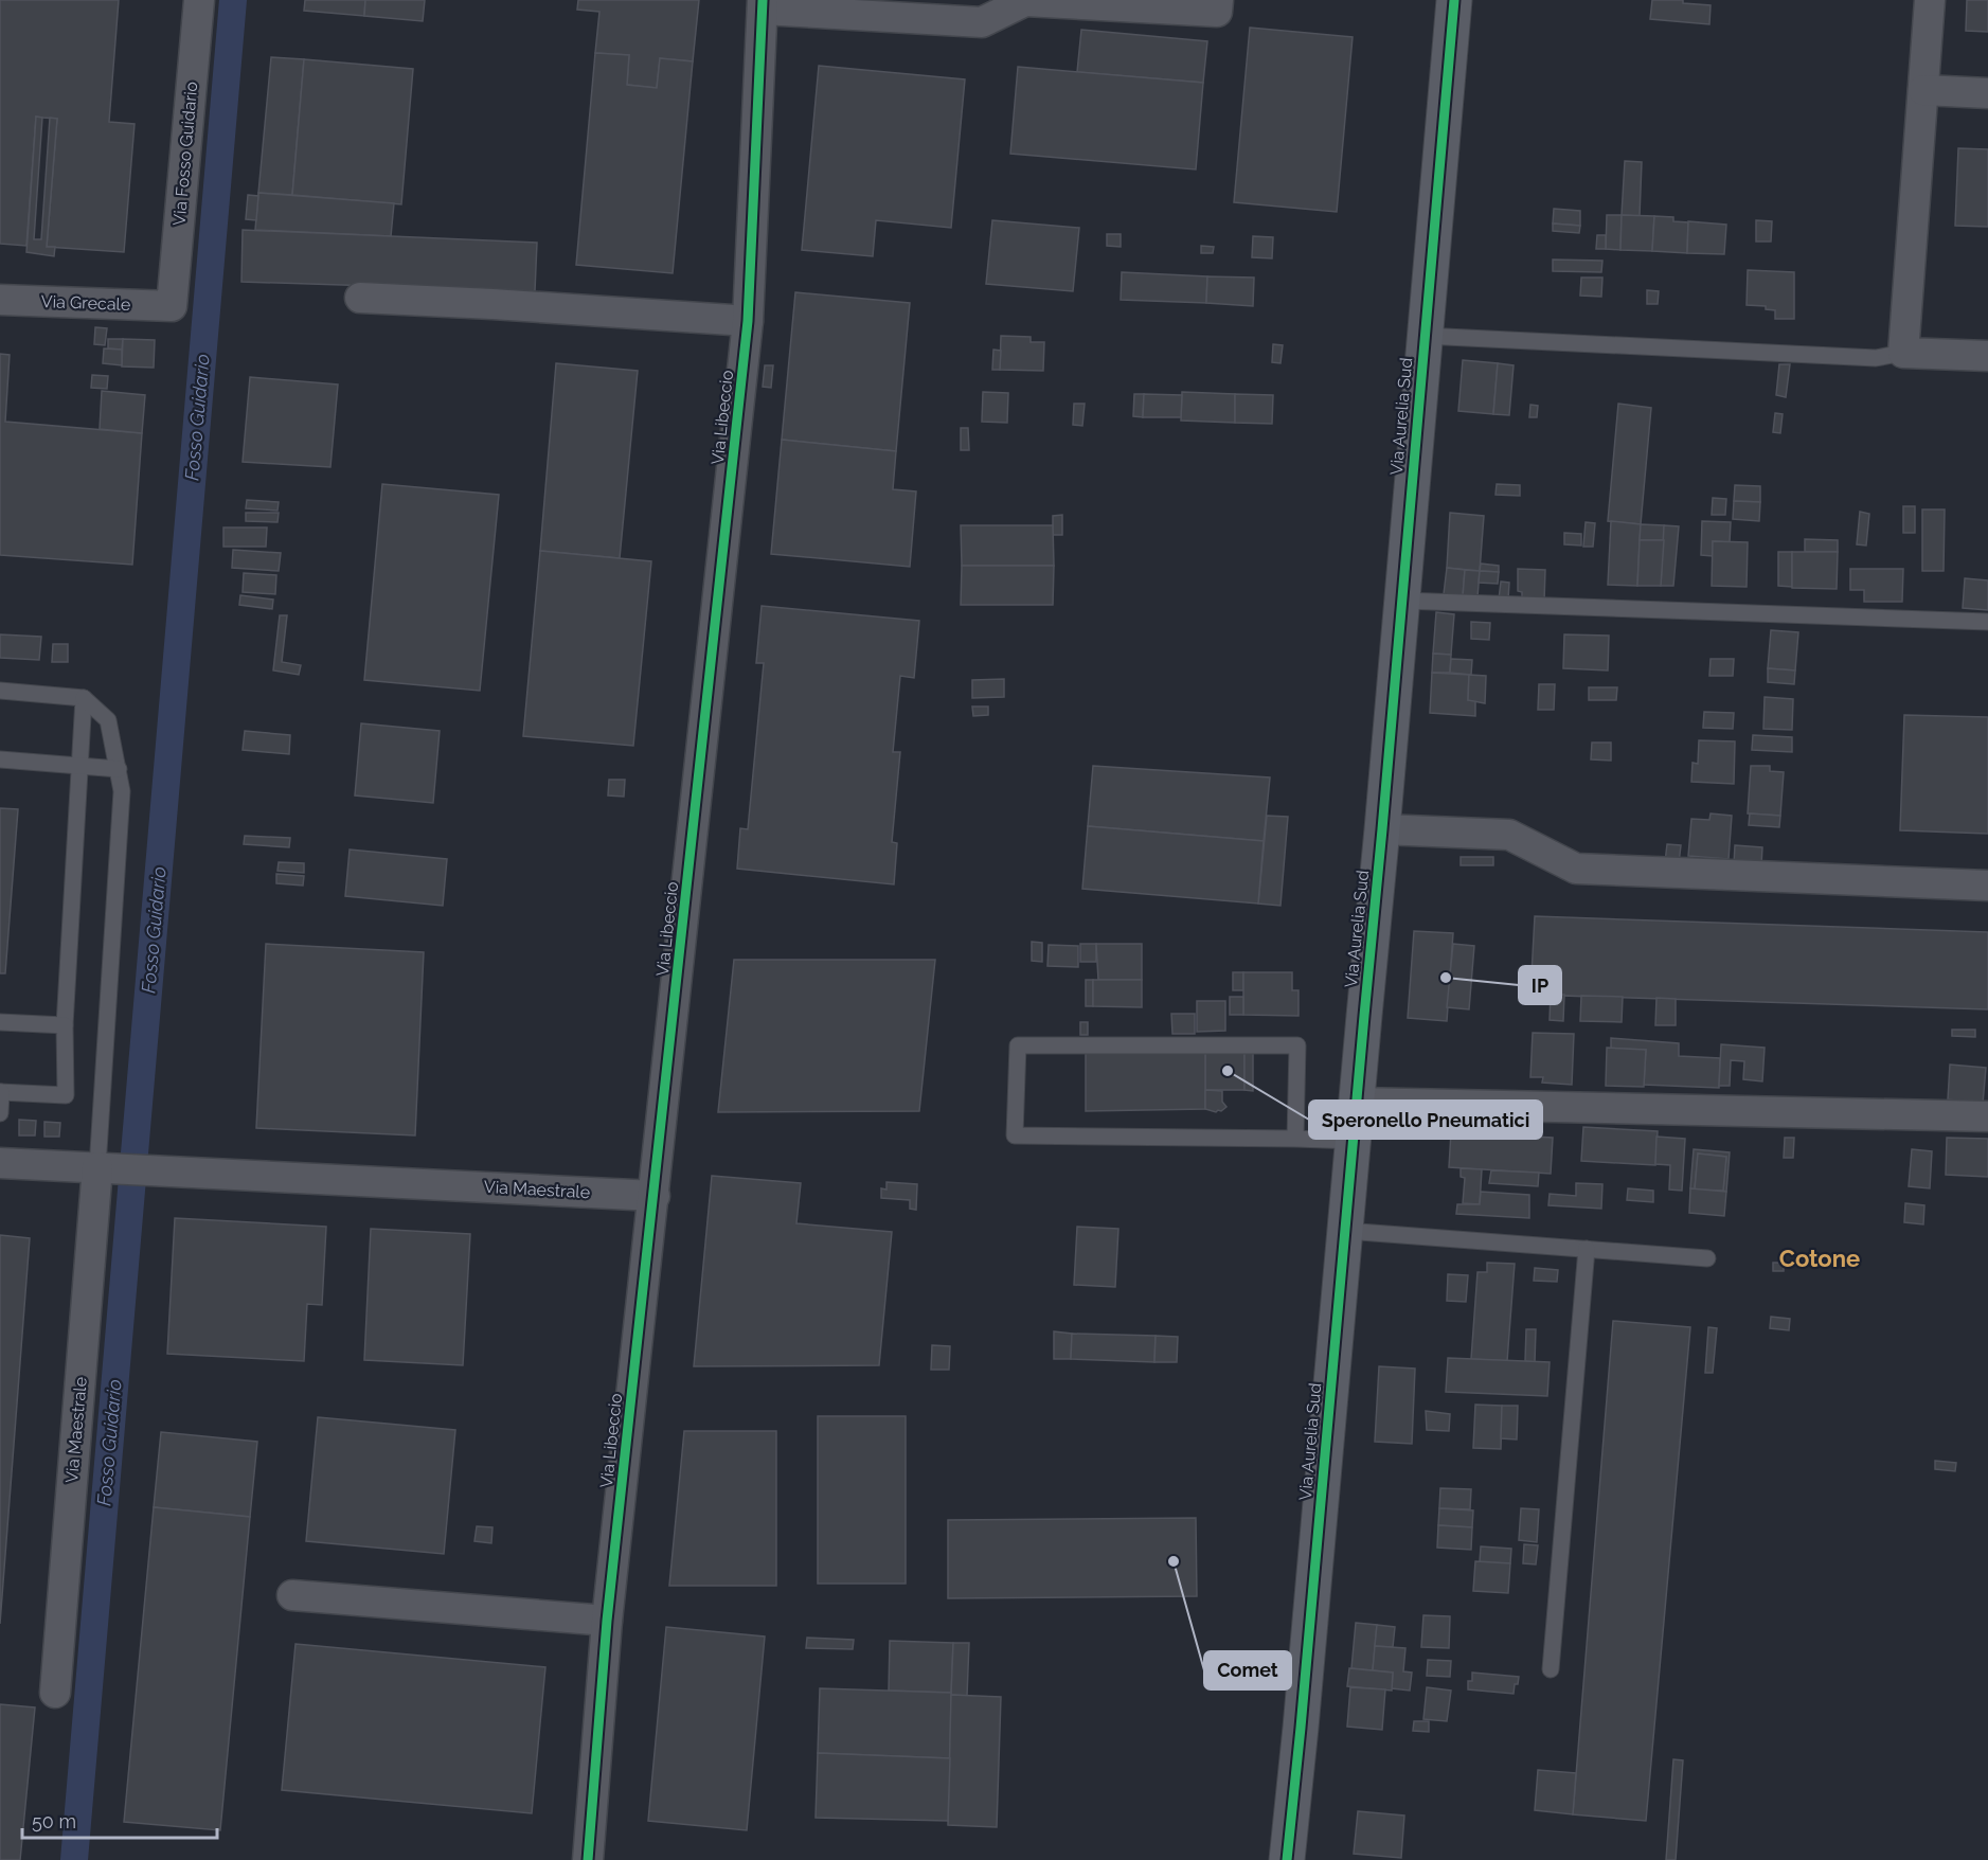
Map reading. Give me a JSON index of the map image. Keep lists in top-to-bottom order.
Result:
{
  "streets": {
    "main road": ["Via Aurelia Sud"],
    "street": [
      "Via Fosso Guidario",
      "Via Grecale",
      "Via Libeccio",
      "Via Maestrale"
    ]
  },
  "crossings": [
    ["Via Fosso Guidario", "Via Grecale"],
    ["Via Libeccio", "Via Maestrale"]
  ],
  "districts": ["Cotone"],
  "water": ["Fosso Guidario"],
  "places": ["IP", "Speronello Pneumatici", "Comet"],
  "scale_bar": "50 m"
}
